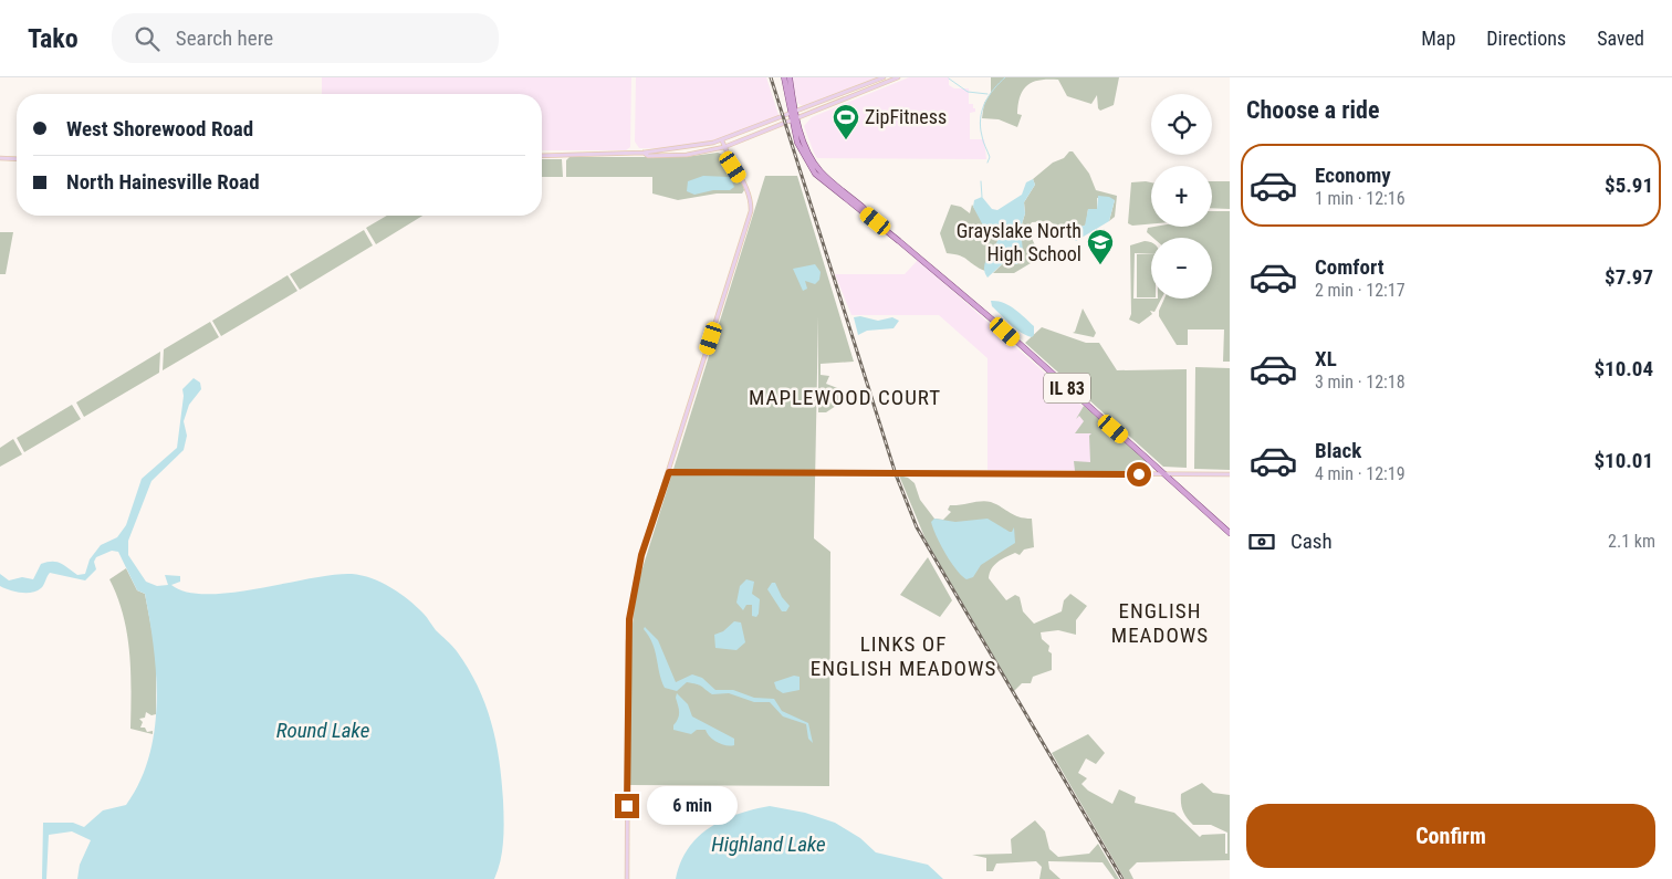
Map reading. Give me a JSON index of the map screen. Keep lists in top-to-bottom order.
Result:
{
  "streets": {
    "main road": ["IL 83"]
  },
  "districts": ["MAPLEWOOD COURT", "ENGLISH MEADOWS", "LINKS OF ENGLISH MEADOWS"],
  "water": ["Round Lake", "Highland Lake"],
  "places": {
    "sports": ["ZipFitness"],
    "school or university": ["Grayslake North High School"]
  },
  "page": {
    "header": "Tako",
    "search": "Search here",
    "nav": ["Map", "Directions", "Saved"],
    "heading": "Choose a ride",
    "map_buttons": ["+", "−"],
    "banner": ["West Shorewood Road", "North Hainesville Road"],
    "list": [
      {
        "name": "Economy",
        "note": "1 min · 12:16",
        "value": "$5.91"
      },
      {
        "name": "Comfort",
        "note": "2 min · 12:17",
        "value": "$7.97"
      },
      {
        "name": "XL",
        "note": "3 min · 12:18",
        "value": "$10.04"
      },
      {
        "name": "Black",
        "note": "4 min · 12:19",
        "value": "$10.01"
      }
    ],
    "pay": ["Cash", "2.1 km"],
    "bubble": "6 min",
    "buttons": "Confirm"
  }
}
